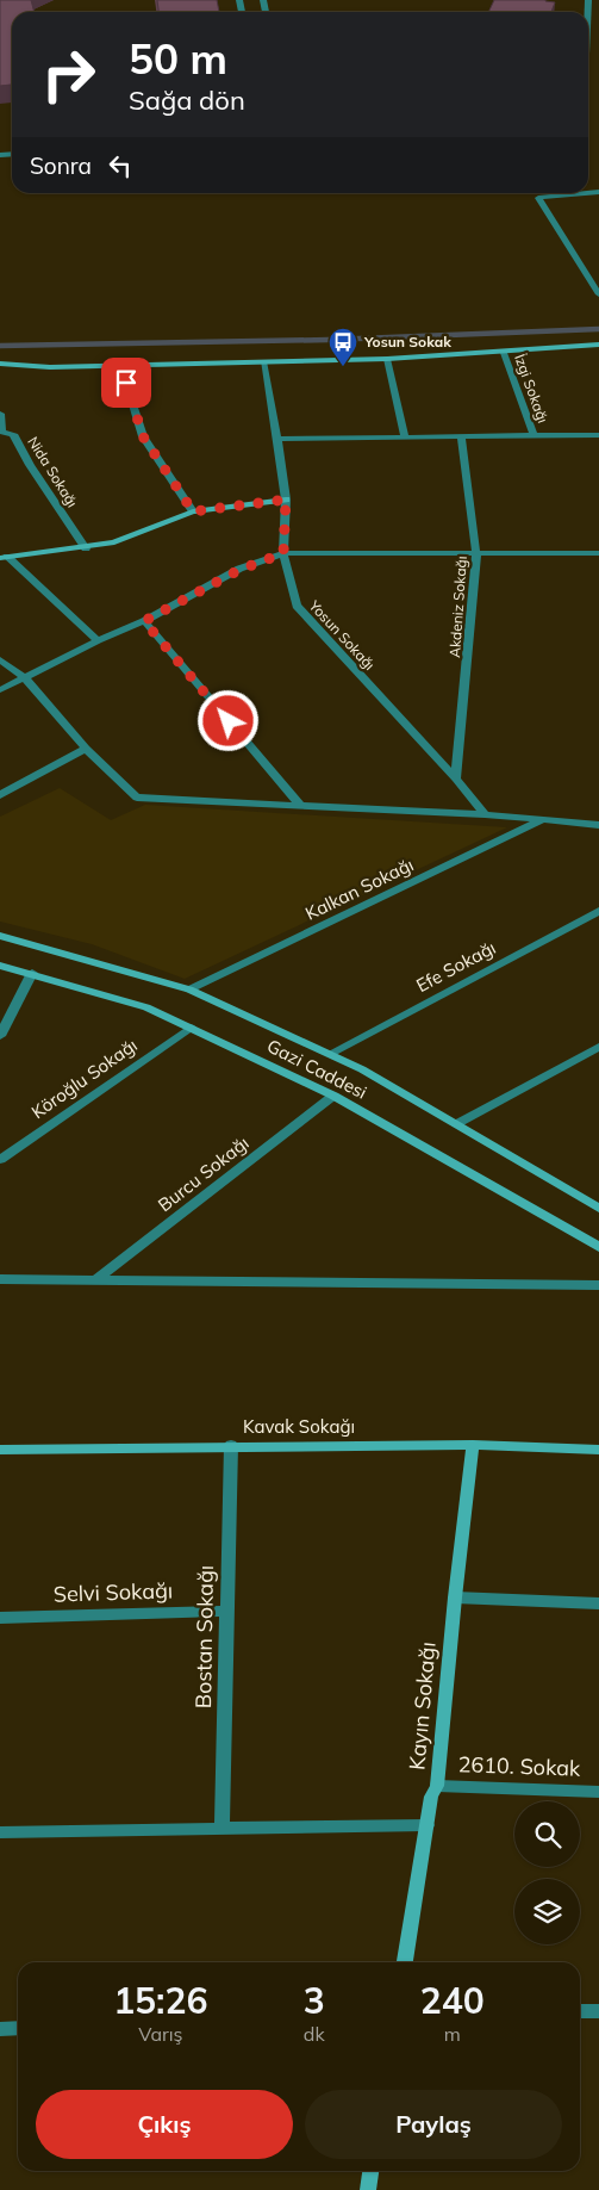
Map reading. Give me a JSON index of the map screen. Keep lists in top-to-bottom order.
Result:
{
  "streets": {
    "street": [
      "İzgi Sokağı",
      "Nida Sokağı",
      "Akdeniz Sokağı",
      "Yosun Sokağı",
      "Kalkan Sokağı",
      "Efe Sokağı",
      "Gazi Caddesi",
      "Köroğlu Sokağı",
      "Burcu Sokağı",
      "Kavak Sokağı",
      "Selvi Sokağı",
      "Bostan Sokağı",
      "Kayın Sokağı",
      "2610. Sokak"
    ]
  },
  "crossings": [
    ["Akdeniz Sokağı", "Yosun Sokağı"],
    ["Kalkan Sokağı", "Gazi Caddesi"],
    ["Efe Sokağı", "Gazi Caddesi"],
    ["Gazi Caddesi", "Köroğlu Sokağı"],
    ["Gazi Caddesi", "Burcu Sokağı"],
    ["Kavak Sokağı", "Bostan Sokağı"],
    ["Kavak Sokağı", "Kayın Sokağı"],
    ["Selvi Sokağı", "Bostan Sokağı"],
    ["Kayın Sokağı", "2610. Sokak"]
  ],
  "places": {
    "bus stop": ["Yosun Sokak"]
  },
  "page": {
    "turn": ["50 m", "Sağa dön"],
    "then": "Sonra",
    "eta": [
      "15:26",
      "Varış",
      "3",
      "dk",
      "240",
      "m"
    ],
    "buttons": ["Çıkış", "Paylaş"]
  }
}
